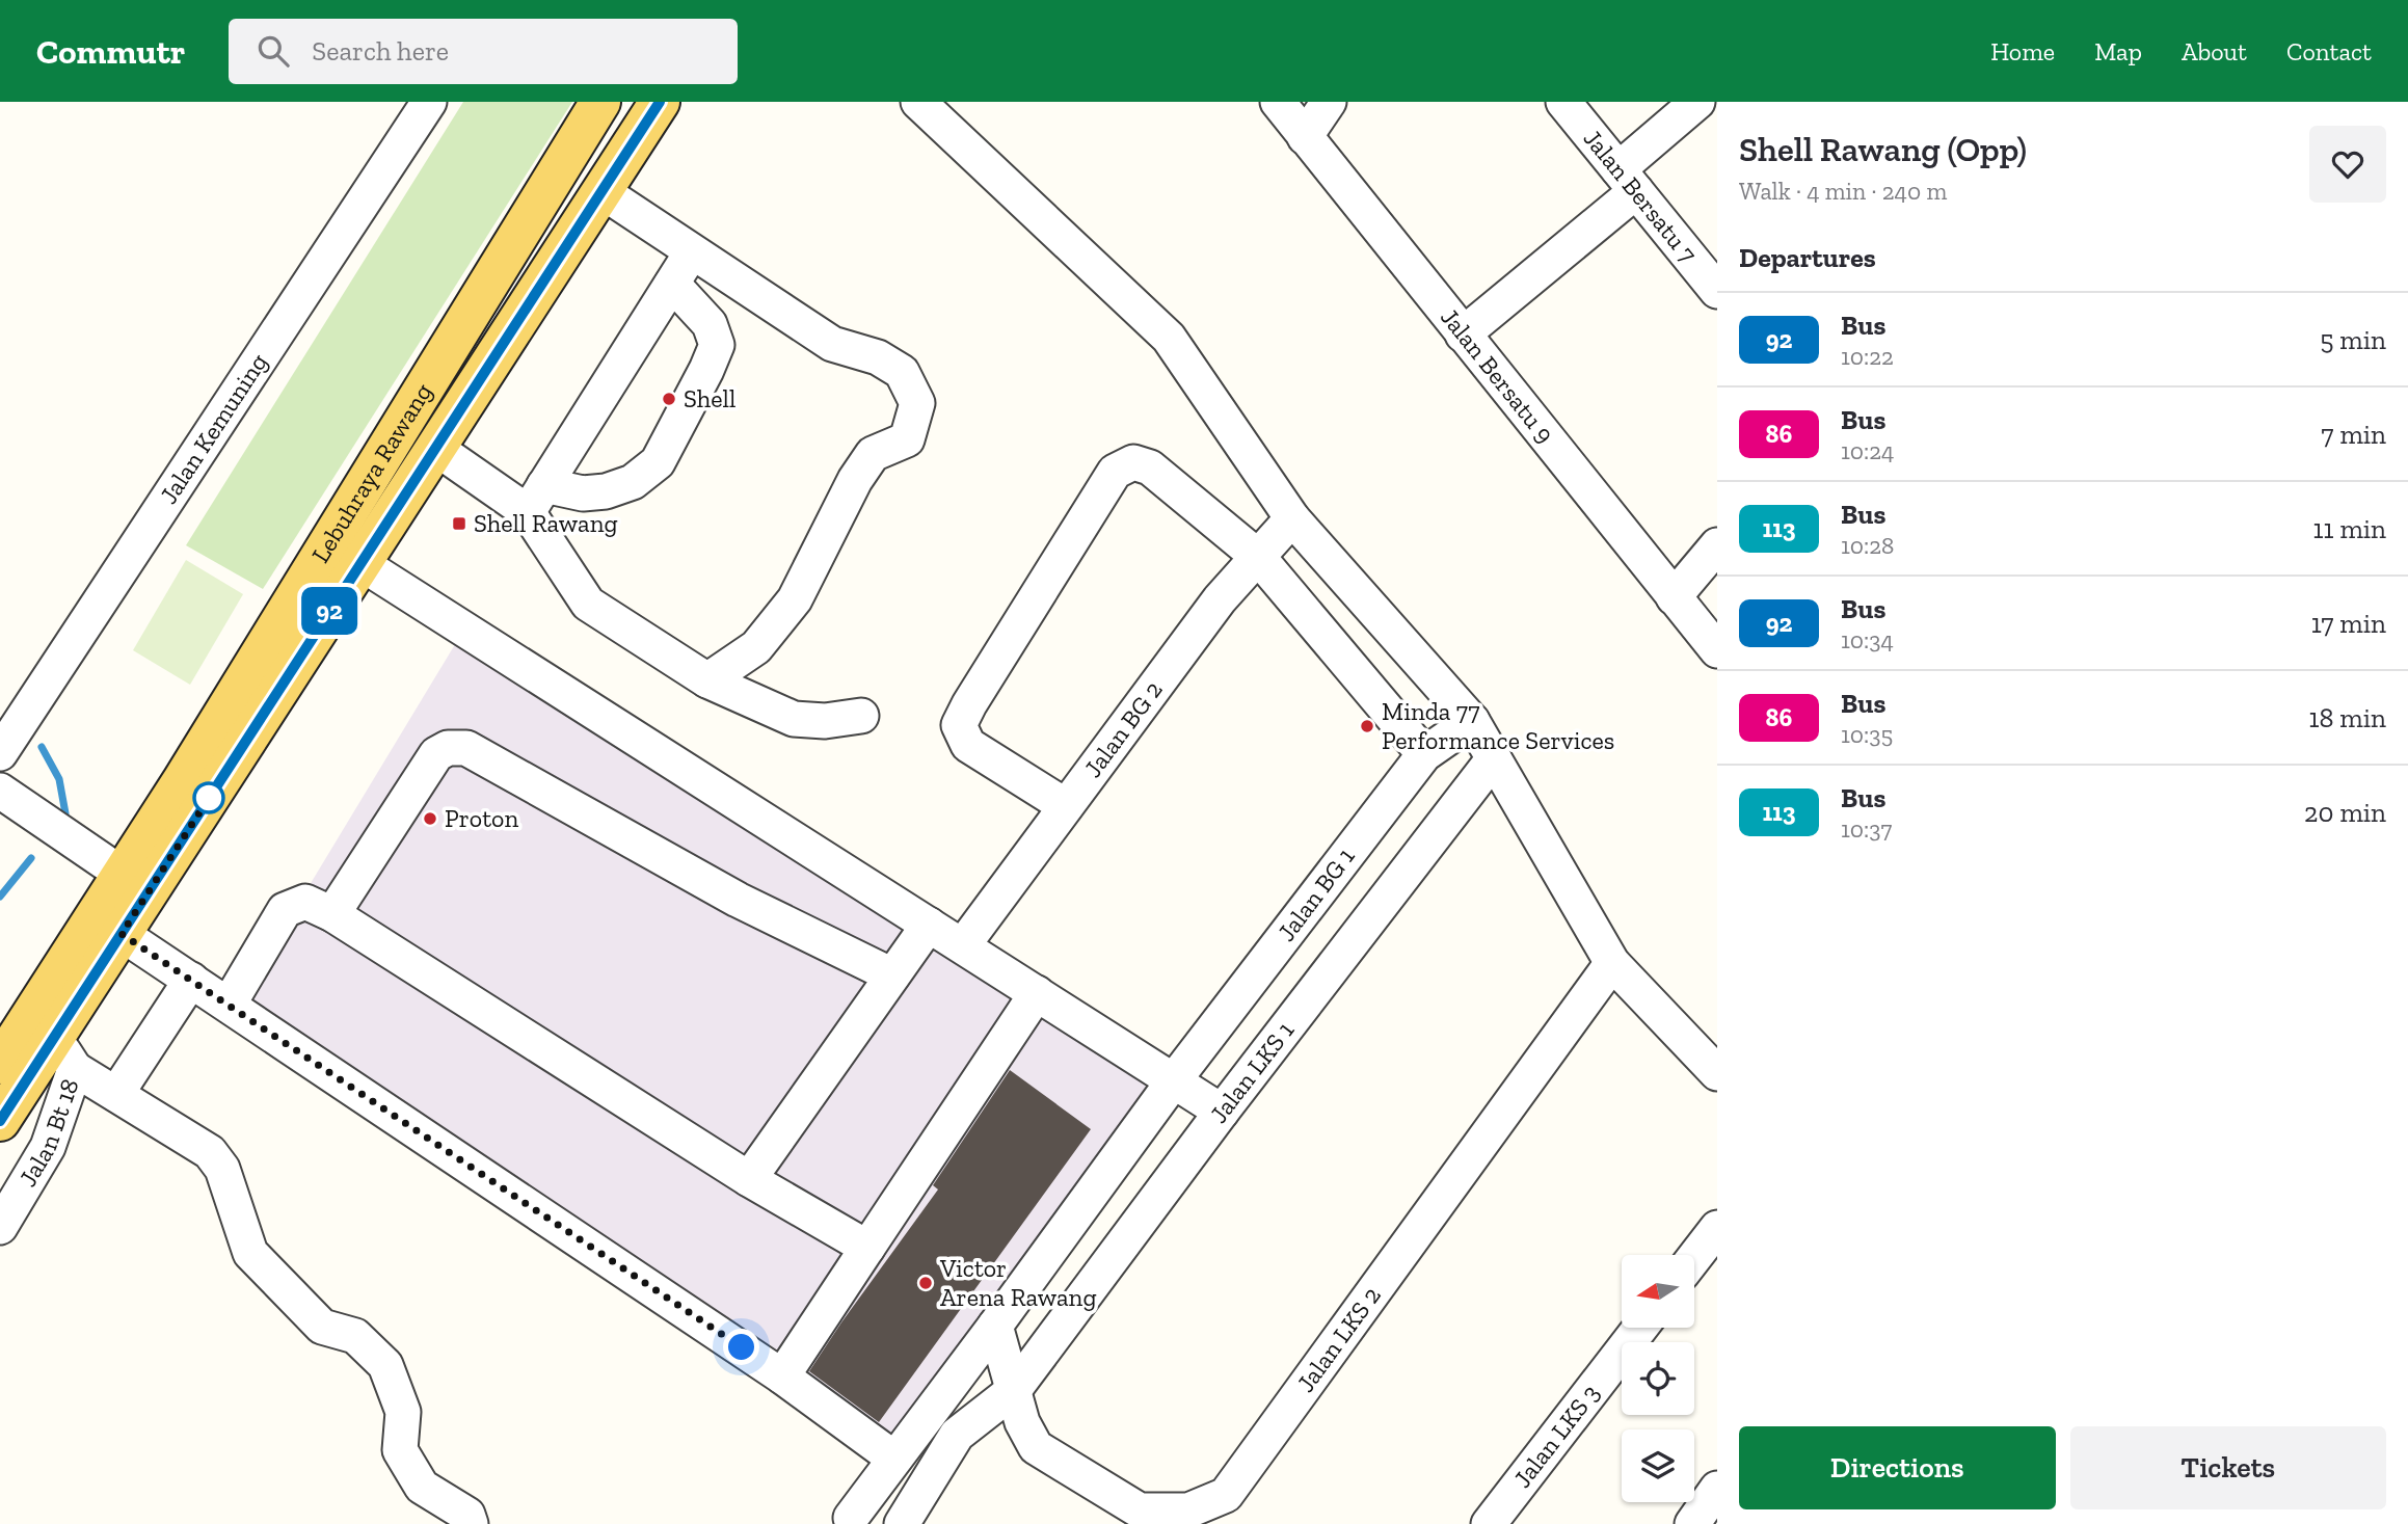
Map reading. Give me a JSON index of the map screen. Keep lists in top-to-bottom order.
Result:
{
  "streets": {
    "main road": ["Lebuhraya Rawang"],
    "street": [
      "Jalan Bersatu 7",
      "Jalan Bersatu 9",
      "Jalan Kemuning",
      "Jalan BG 2",
      "Jalan BG 1",
      "Jalan LKS 1",
      "Jalan Bt 18",
      "Jalan LKS 2",
      "Jalan LKS 3"
    ]
  },
  "crossings": [
    ["Lebuhraya Rawang", "Jalan Bt 18"],
    ["Jalan BG 1", "Jalan LKS 2"],
    ["Jalan LKS 1", "Jalan LKS 2"]
  ],
  "places": {
    "other": [
      "Shell",
      "Minda 77 Performance Services",
      "Proton",
      "Victor Arena Rawang"
    ],
    "transit": ["Shell Rawang"]
  },
  "lines": ["bus line 92"],
  "north": "left",
  "page": {
    "header": "Commutr",
    "search": "Search here",
    "nav": [
      "Home",
      "Map",
      "About",
      "Contact"
    ],
    "on_map": "92",
    "heading": [
      ["Shell Rawang (Opp)", "Walk · 4 min · 240 m"],
      "Departures"
    ],
    "list": [
      {
        "mark": "92",
        "name": "Bus",
        "note": "10:22",
        "value": "5 min"
      },
      {
        "mark": "86",
        "name": "Bus",
        "note": "10:24",
        "value": "7 min"
      },
      {
        "mark": "113",
        "name": "Bus",
        "note": "10:28",
        "value": "11 min"
      },
      {
        "mark": "92",
        "name": "Bus",
        "note": "10:34",
        "value": "17 min"
      },
      {
        "mark": "86",
        "name": "Bus",
        "note": "10:35",
        "value": "18 min"
      },
      {
        "mark": "113",
        "name": "Bus",
        "note": "10:37",
        "value": "20 min"
      }
    ],
    "buttons": ["Directions", "Tickets"]
  }
}
